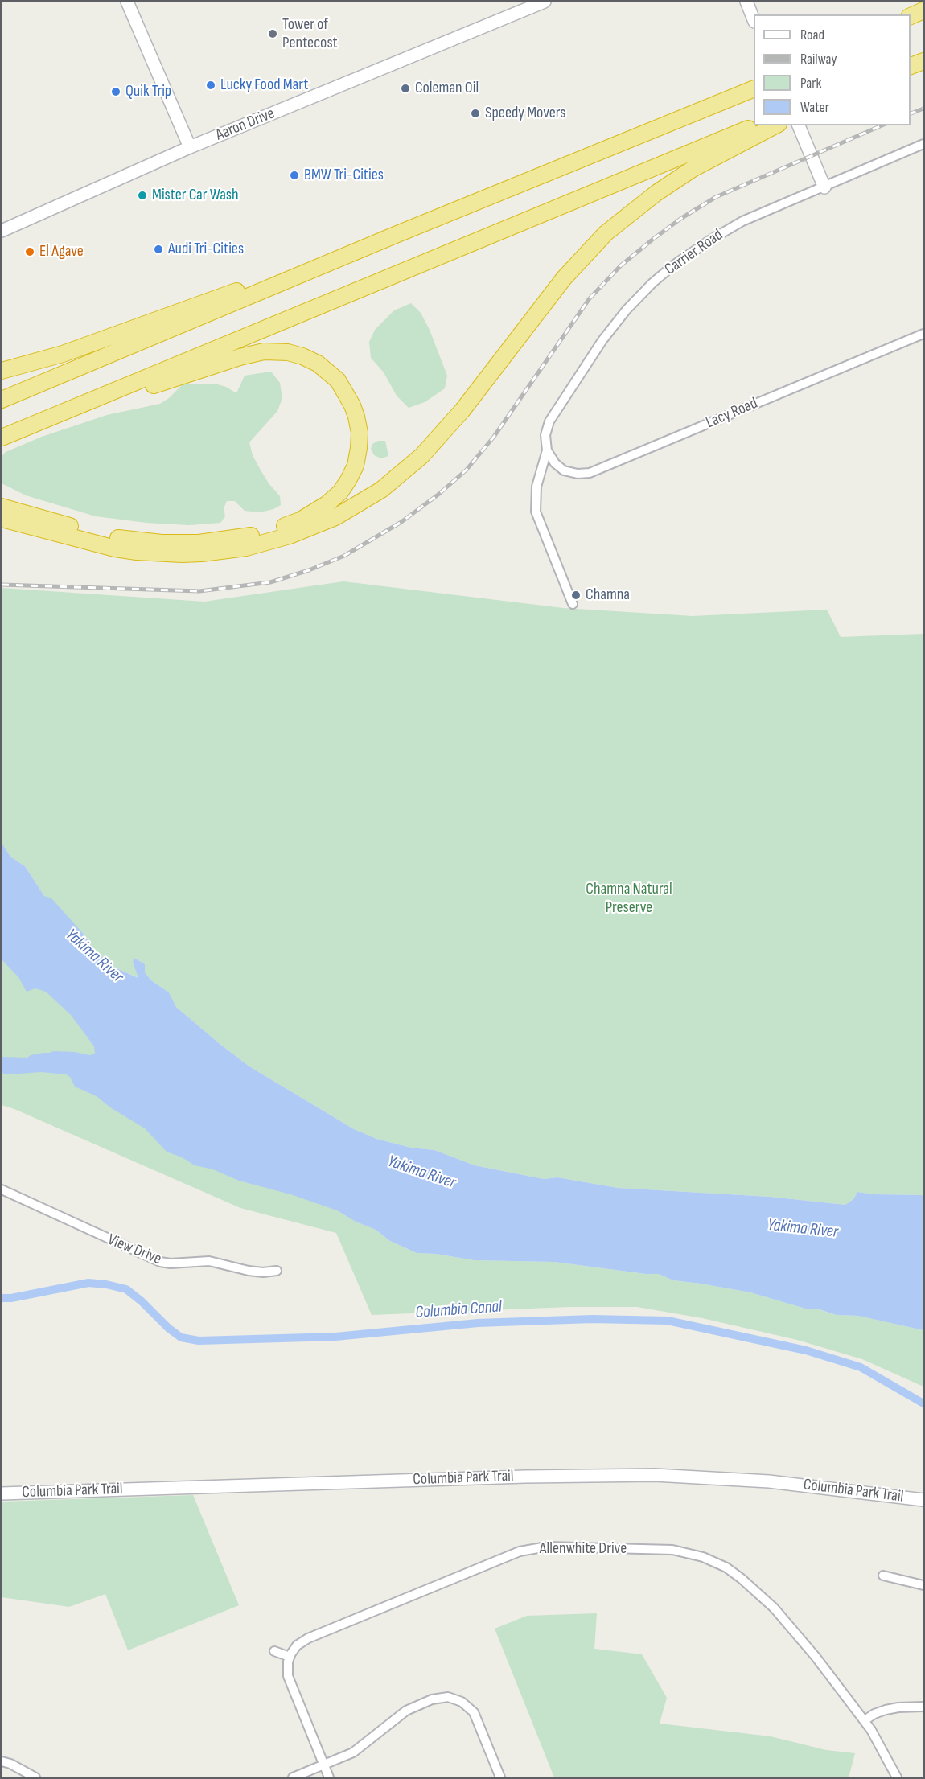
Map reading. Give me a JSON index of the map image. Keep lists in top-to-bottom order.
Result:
{
  "streets": {
    "main road": ["Aaron Drive", "Columbia Park Trail"],
    "street": [
      "Carrier Road",
      "Lacy Road",
      "View Drive",
      "Allenwhite Drive"
    ]
  },
  "crossings": [
    ["Carrier Road", "Lacy Road"]
  ],
  "water": ["Yakima River", "Columbia Canal"],
  "parks": ["Chamna Natural Preserve"],
  "places": [
    "Tower of Pentecost",
    "Lucky Food Mart",
    "Coleman Oil",
    "Quik Trip",
    "Speedy Movers",
    "BMW Tri-Cities",
    "Mister Car Wash",
    "Audi Tri-Cities",
    "El Agave",
    "Chamna"
  ],
  "legend": [
    "Road",
    "Railway",
    "Park",
    "Water"
  ]
}
